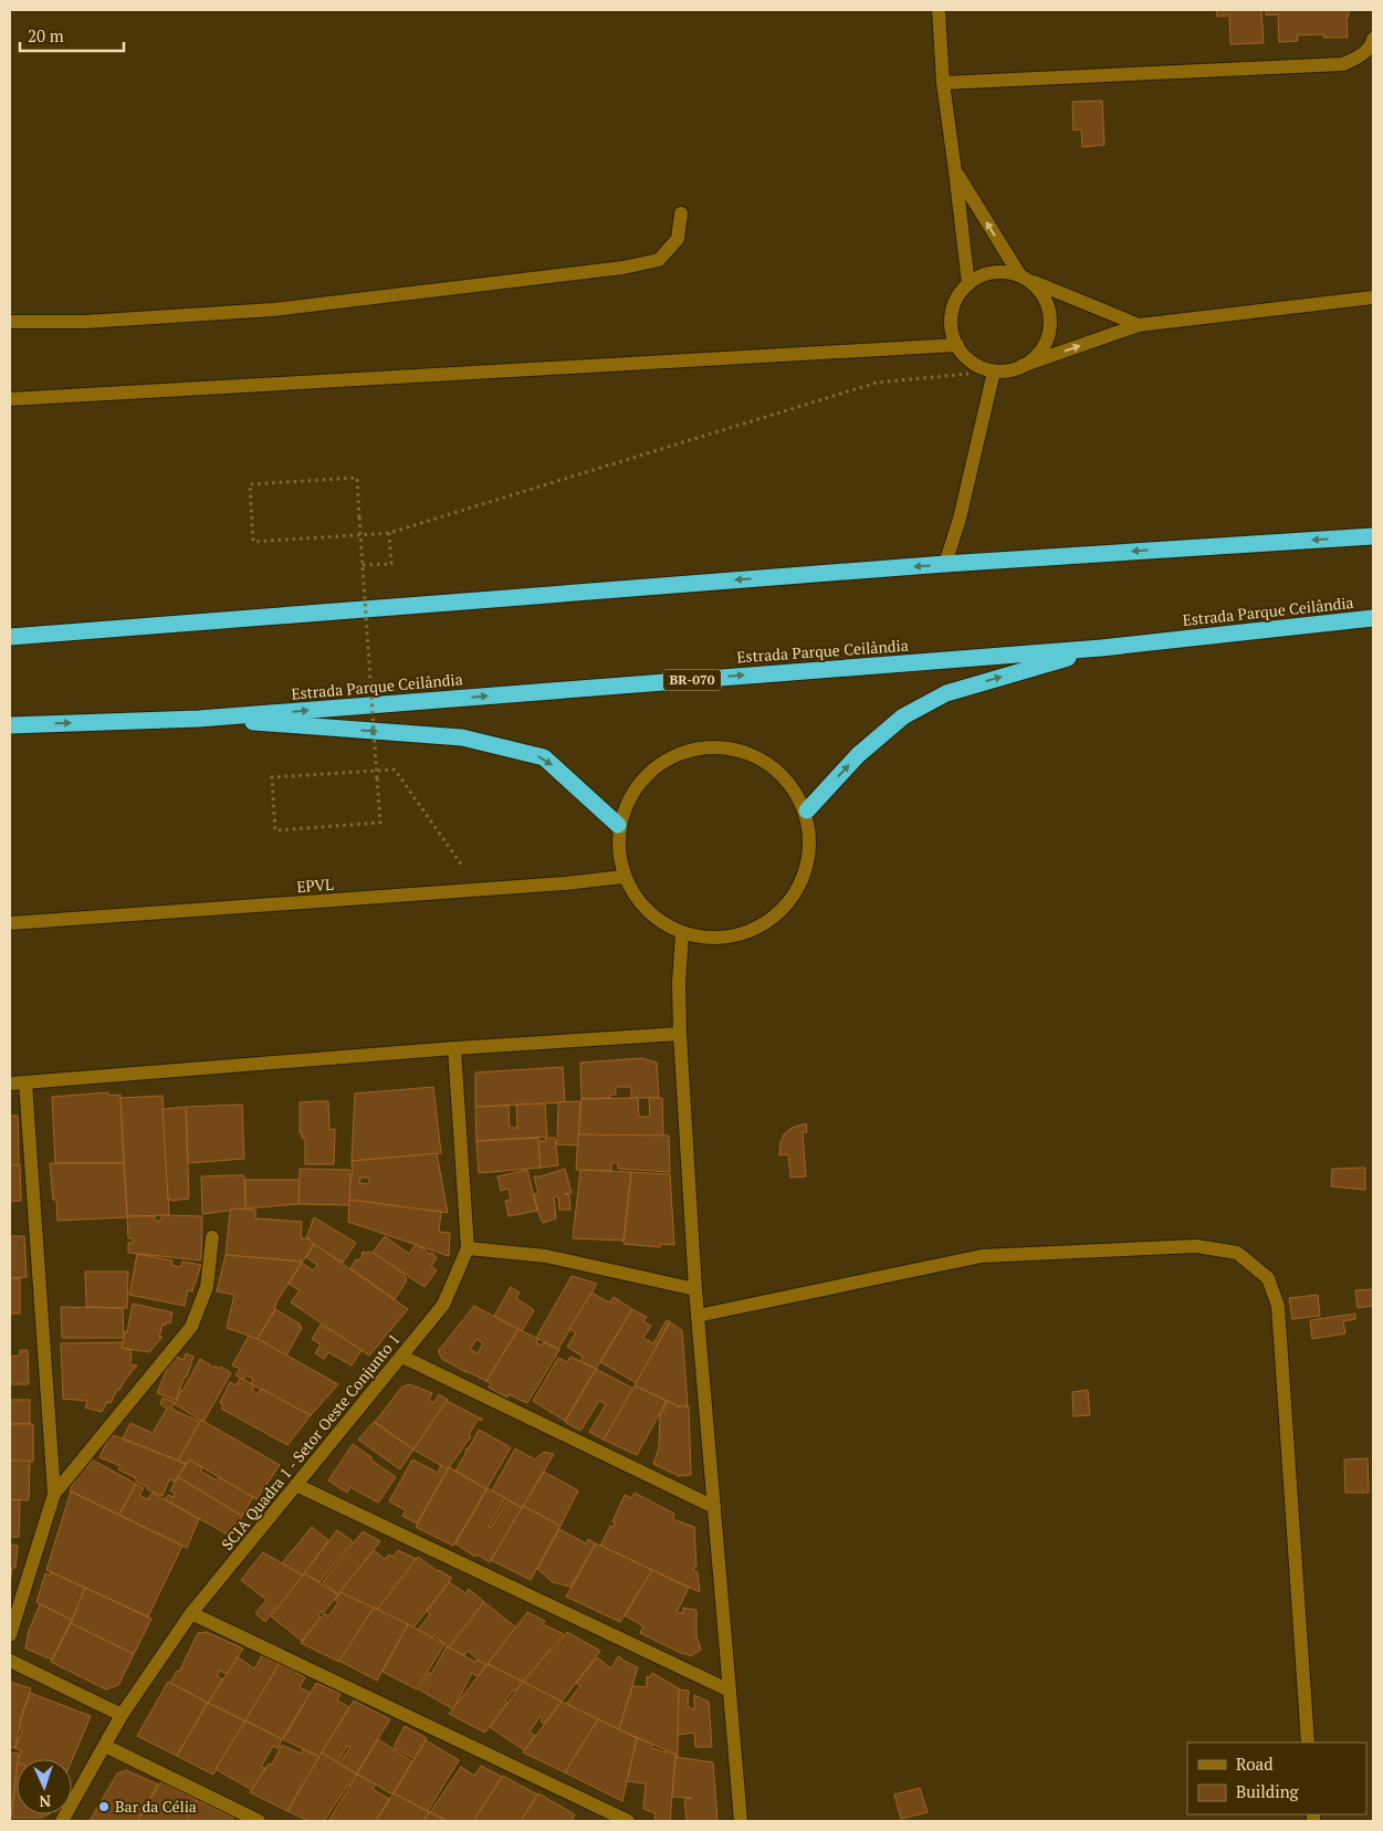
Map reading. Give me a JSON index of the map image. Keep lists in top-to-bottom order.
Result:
{
  "streets": {
    "highway": ["Estrada Parque Ceilândia", "BR-070"],
    "street": ["EPVL", "SCIA Quadra 1 - Setor Oeste Conjunto 1"]
  },
  "places": ["Bar da Célia"],
  "legend": ["Road", "Building"],
  "scale_bar": "20 m",
  "north": "bottom"
}
